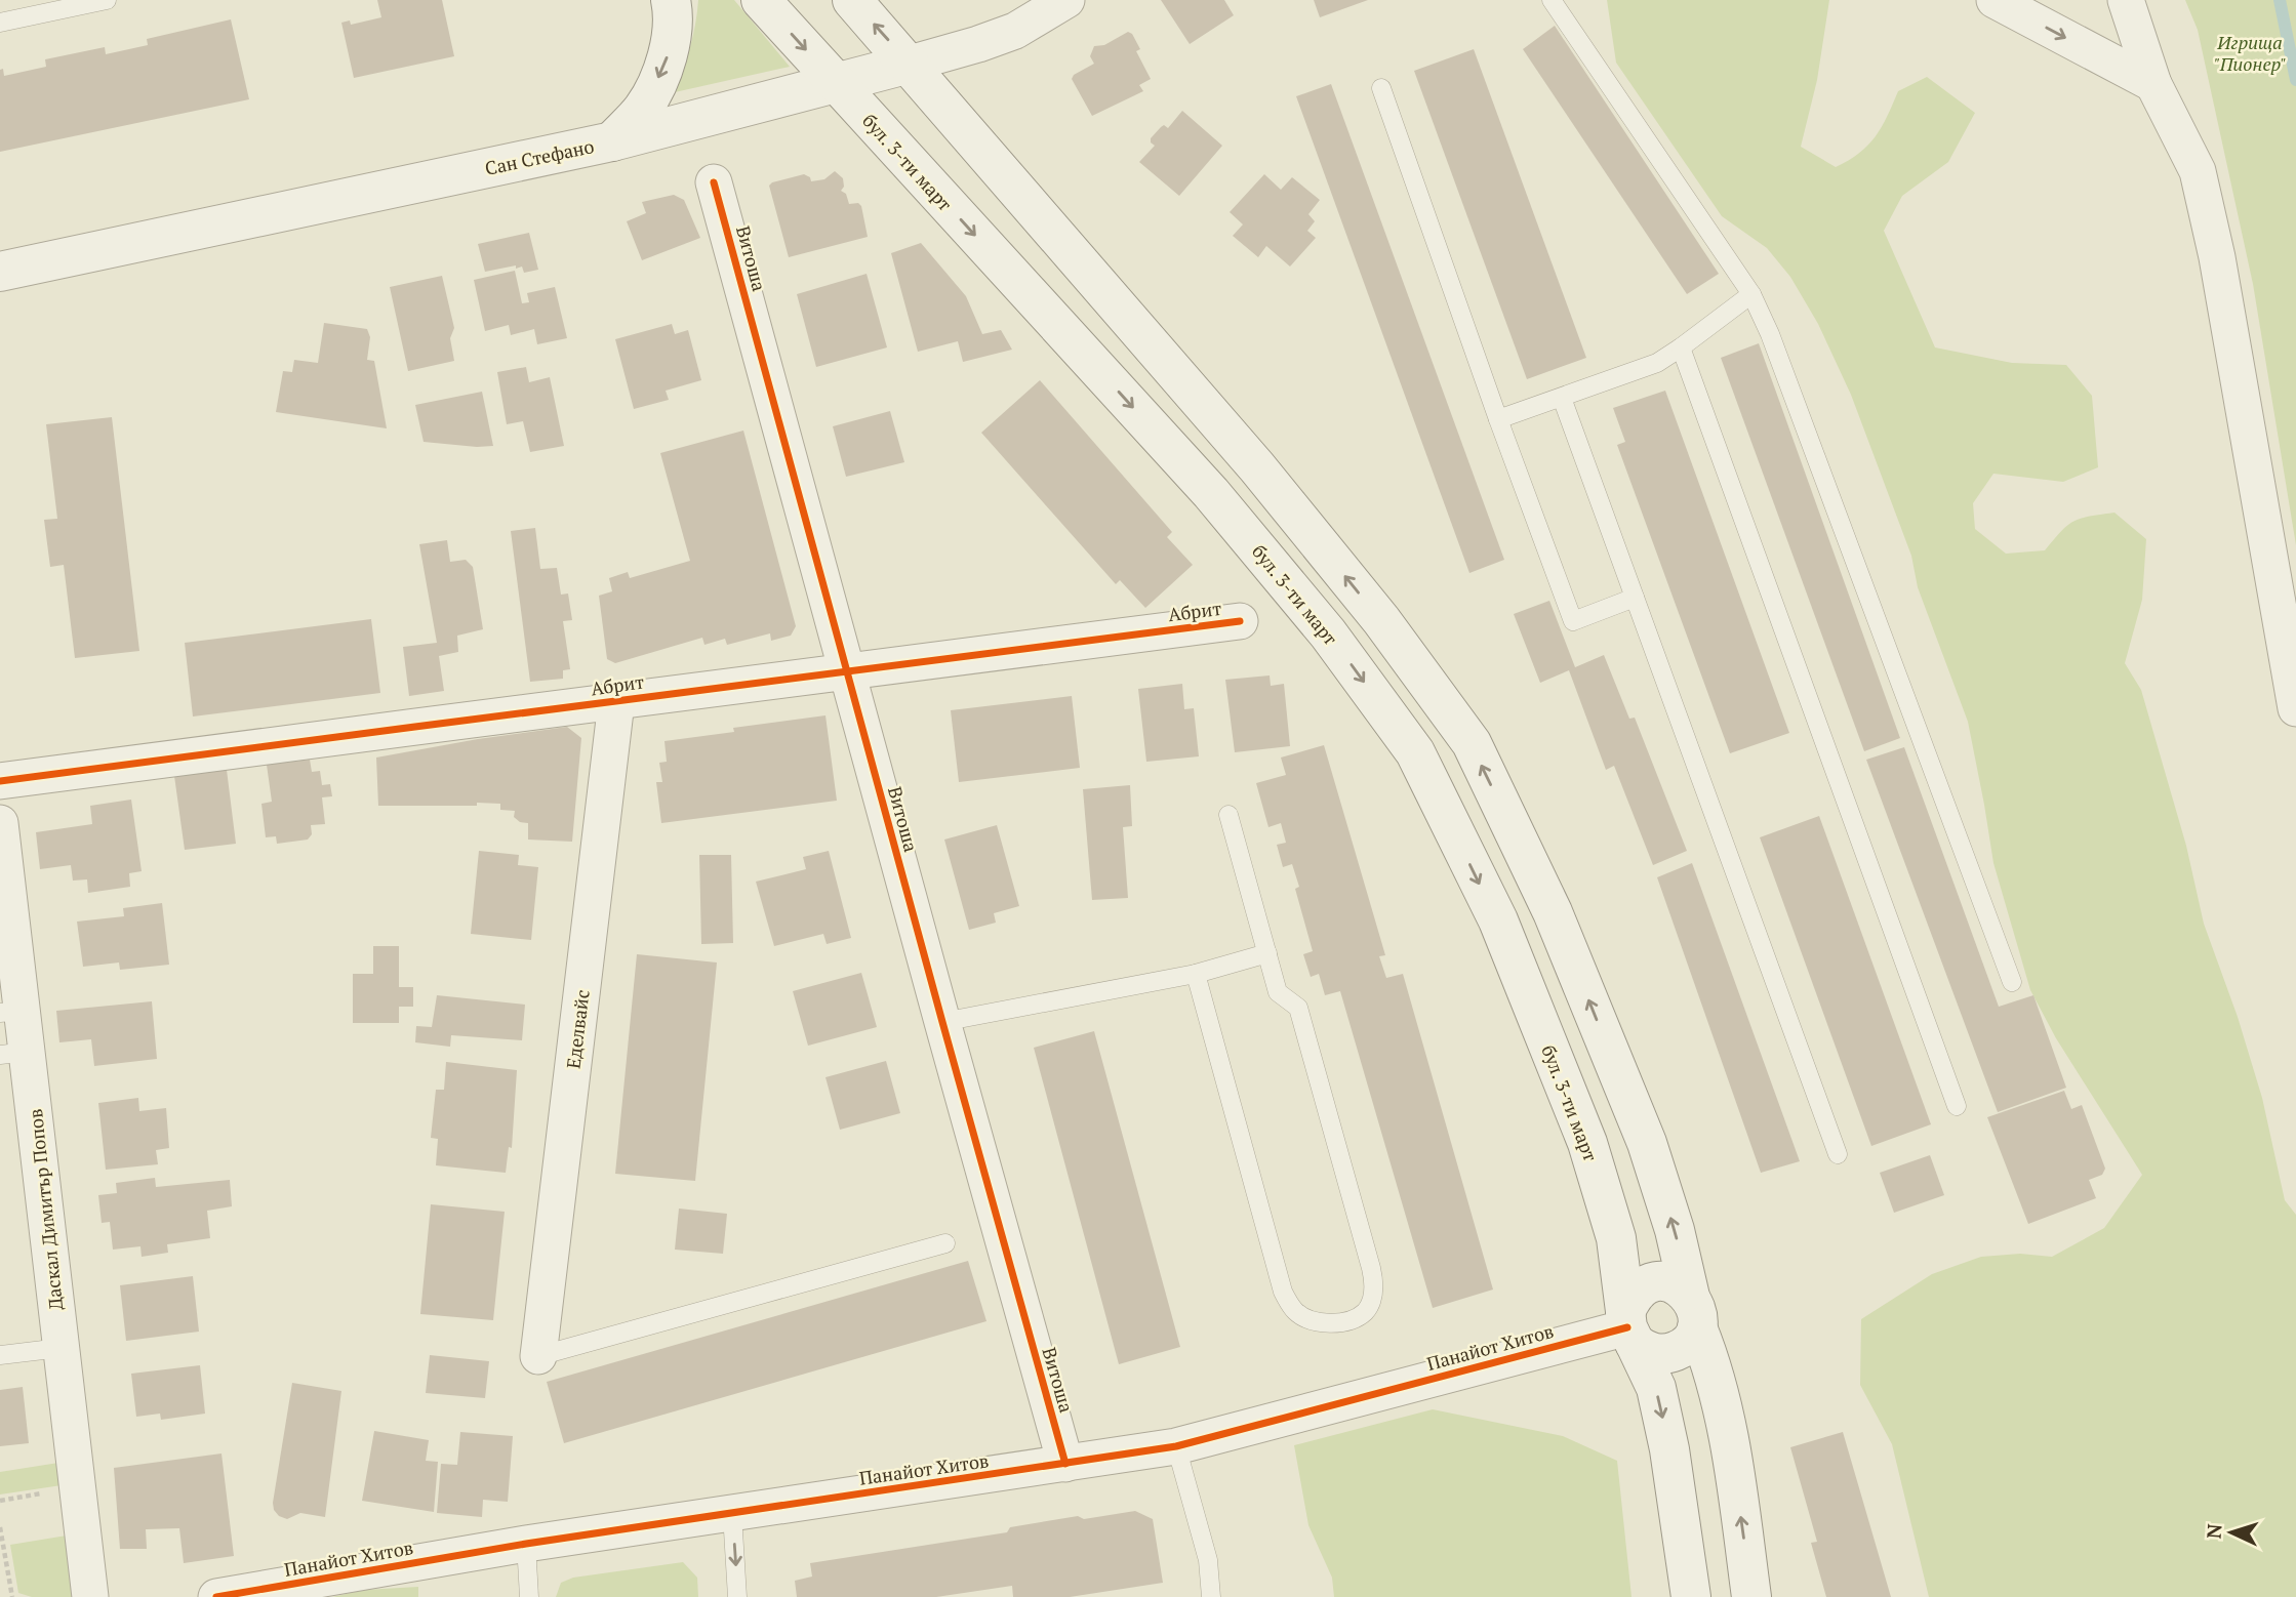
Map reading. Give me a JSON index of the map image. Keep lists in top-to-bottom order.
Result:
{
  "streets": {
    "main road": ["Сан Стефано", "бул. 3-ти март"],
    "street": [
      "Витоша",
      "Абрит",
      "Еделвайс",
      "Даскал Димитър Попов",
      "Панайот Хитов"
    ]
  },
  "crossings": [
    ["Сан Стефано", "бул. 3-ти март"],
    ["бул. 3-ти март", "Панайот Хитов"],
    ["Витоша", "Абрит"],
    ["Витоша", "Панайот Хитов"],
    ["Абрит", "Еделвайс"]
  ],
  "parks": ["Игрища \"Пионер\""],
  "north": "left"
}
